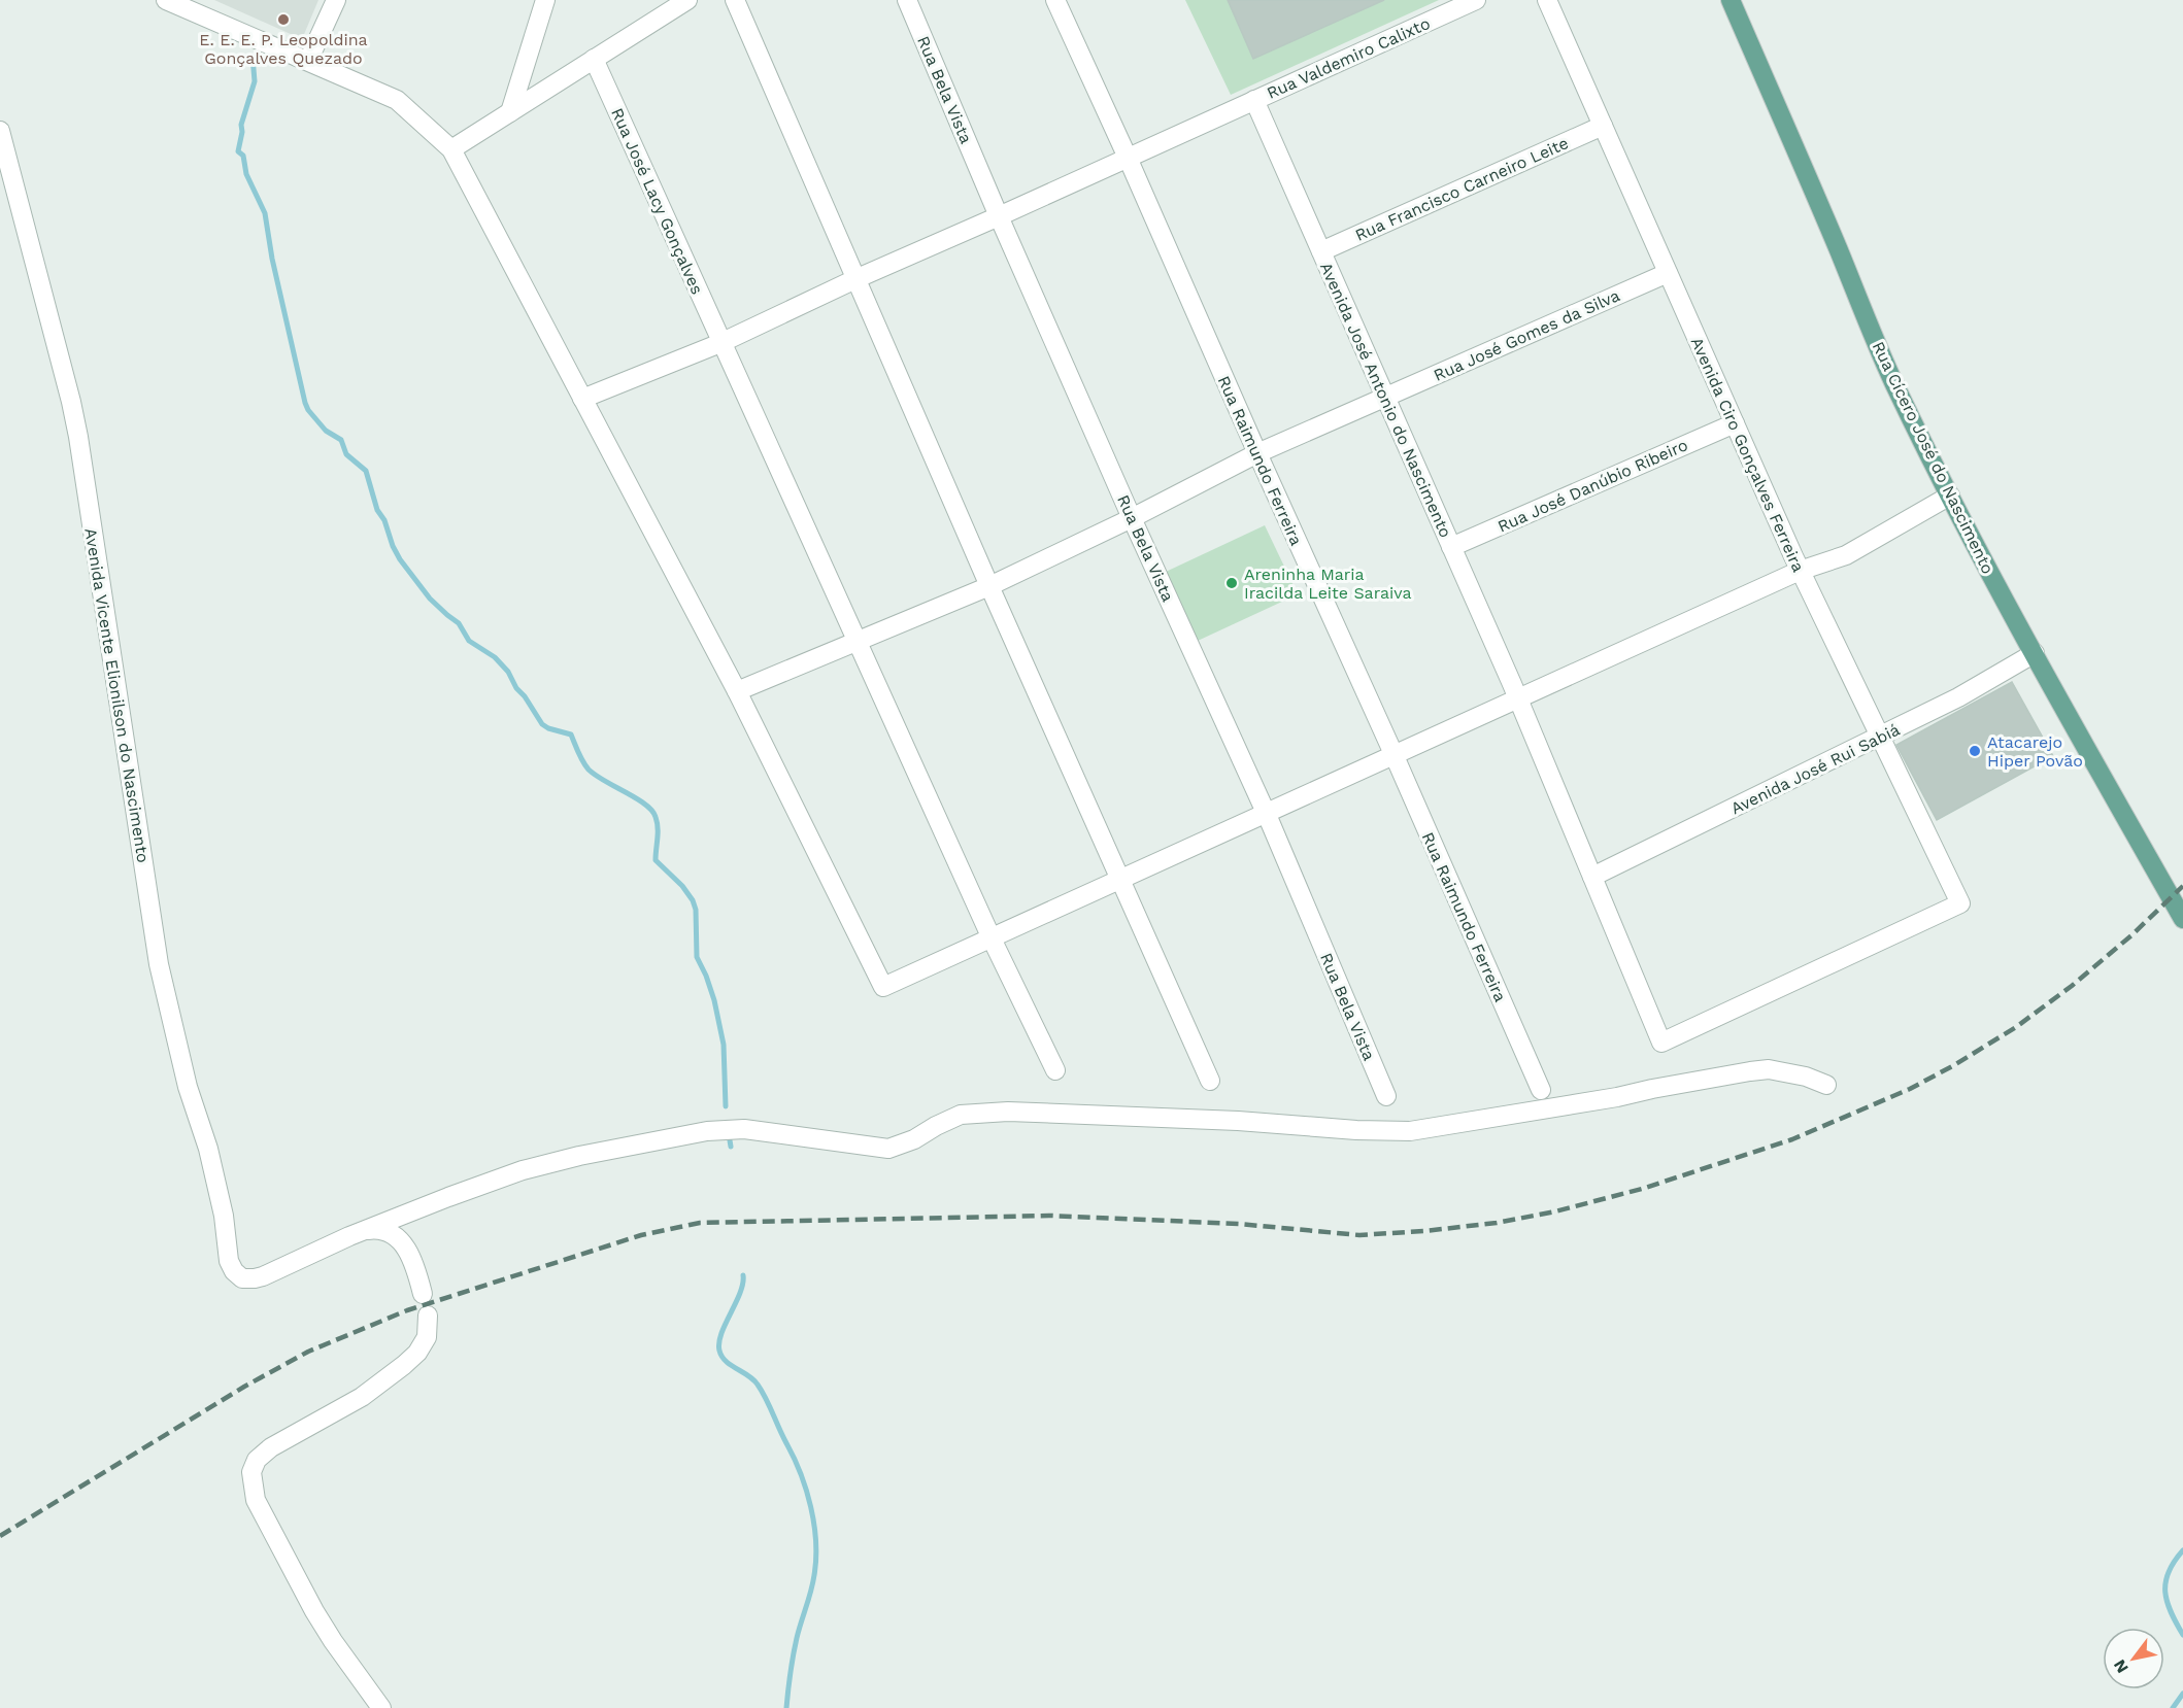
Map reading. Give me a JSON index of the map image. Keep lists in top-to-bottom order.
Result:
{
  "streets": {
    "main road": ["Rua Cícero José do Nascimento"],
    "street": [
      "Rua Valdemiro Calixto",
      "Rua Bela Vista",
      "Rua Francisco Carneiro Leite",
      "Rua José Lacy Gonçalves",
      "Rua José Gomes da Silva",
      "Avenida José Antonio do Nascimento",
      "Avenida Ciro Gonçalves Ferreira",
      "Rua Raimundo Ferreira",
      "Rua José Danúbio Ribeiro",
      "Avenida Vicente Elionilson do Nascimento",
      "Avenida José Rui Sabiá"
    ]
  },
  "crossings": [
    ["Rua Valdemiro Calixto", "Rua Bela Vista"],
    ["Rua Valdemiro Calixto", "Rua José Lacy Gonçalves"],
    ["Rua Valdemiro Calixto", "Avenida José Antonio do Nascimento"],
    ["Rua Valdemiro Calixto", "Rua Raimundo Ferreira"],
    ["Rua Bela Vista", "Rua José Gomes da Silva"],
    ["Rua Francisco Carneiro Leite", "Avenida José Antonio do Nascimento"],
    ["Rua Francisco Carneiro Leite", "Avenida Ciro Gonçalves Ferreira"],
    ["Rua José Lacy Gonçalves", "Rua José Gomes da Silva"],
    ["Rua José Gomes da Silva", "Avenida José Antonio do Nascimento"],
    ["Rua José Gomes da Silva", "Avenida Ciro Gonçalves Ferreira"],
    ["Rua José Gomes da Silva", "Rua Raimundo Ferreira"],
    ["Avenida José Antonio do Nascimento", "Avenida Ciro Gonçalves Ferreira"],
    ["Avenida José Antonio do Nascimento", "Rua José Danúbio Ribeiro"],
    ["Avenida José Antonio do Nascimento", "Avenida José Rui Sabiá"],
    ["Avenida Ciro Gonçalves Ferreira", "Rua José Danúbio Ribeiro"],
    ["Avenida Ciro Gonçalves Ferreira", "Avenida José Rui Sabiá"],
    ["Rua Cícero José do Nascimento", "Avenida José Rui Sabiá"]
  ],
  "places": ["E. E. E. P. Leopoldina Gonçalves Quezado", "Areninha Maria Iracilda Leite Saraiva", "Atacarejo Hiper Povão"],
  "north": "bottom left"
}
